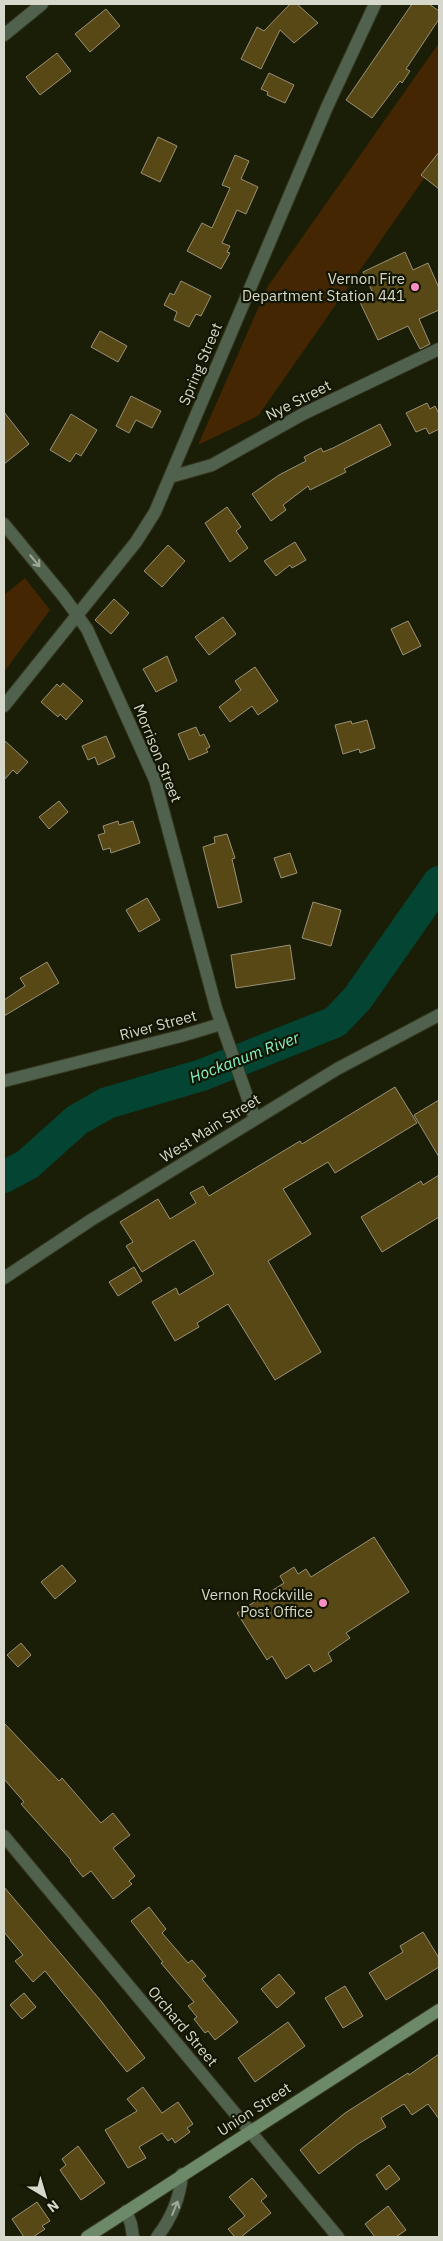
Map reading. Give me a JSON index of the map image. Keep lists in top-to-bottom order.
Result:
{
  "streets": {
    "main road": ["Union Street"],
    "street": [
      "Spring Street",
      "Nye Street",
      "Morrison Street",
      "River Street",
      "West Main Street",
      "Orchard Street"
    ]
  },
  "crossings": [
    ["Spring Street", "Nye Street"],
    ["Spring Street", "Morrison Street"],
    ["Morrison Street", "River Street"],
    ["Orchard Street", "Union Street"]
  ],
  "water": ["Hockanum River"],
  "places": ["Vernon Fire Department Station 441", "Vernon Rockville Post Office"],
  "north": "bottom right"
}
